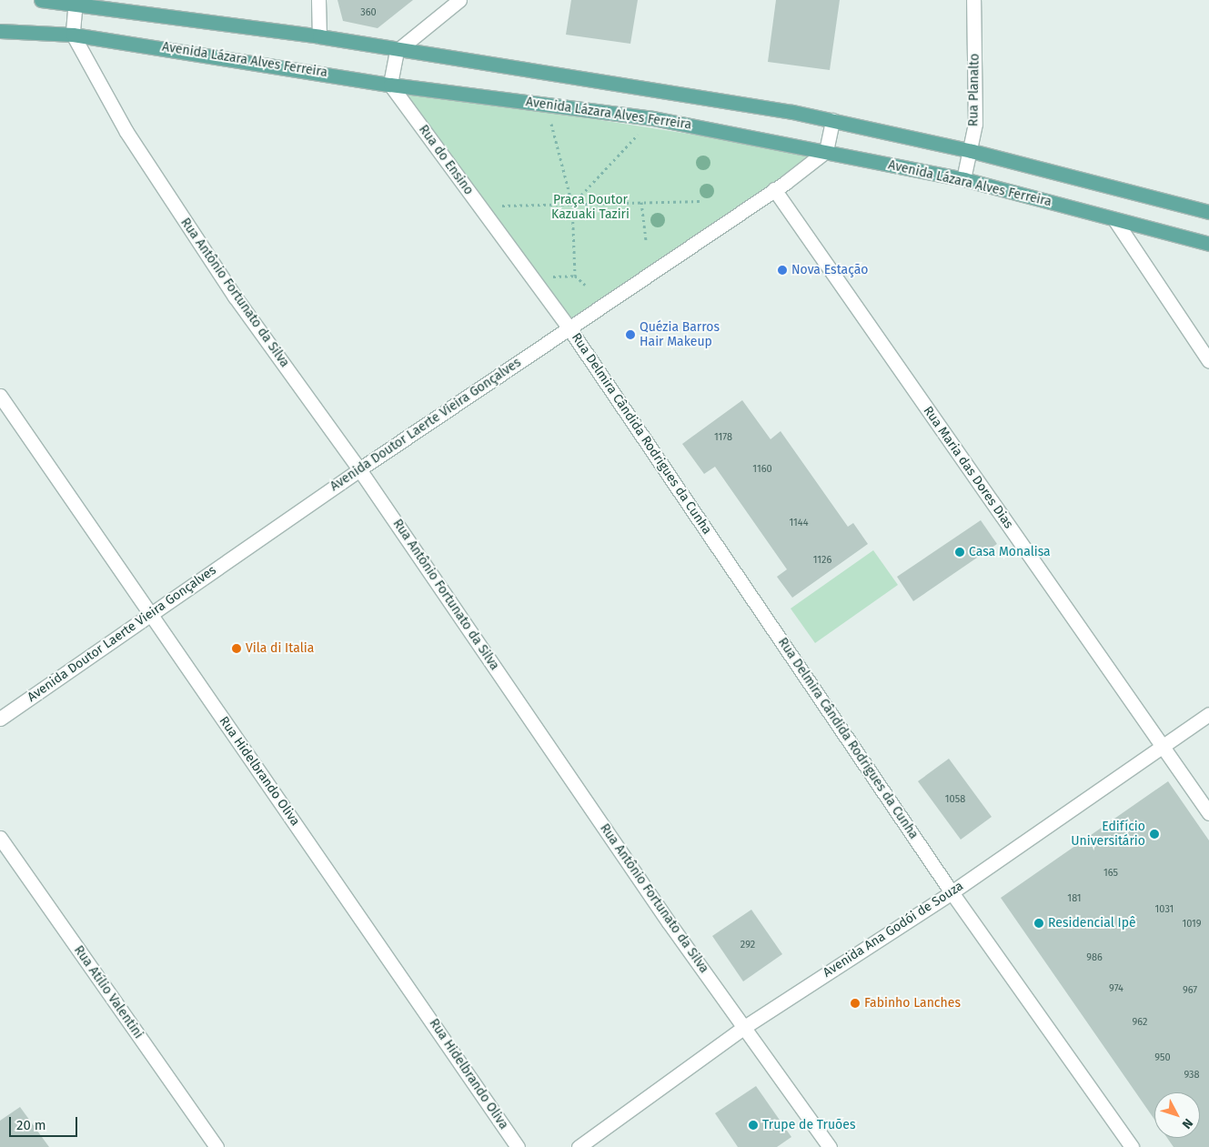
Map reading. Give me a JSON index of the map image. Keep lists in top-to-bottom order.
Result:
{
  "streets": {
    "main road": ["Avenida Lázara Alves Ferreira"],
    "street": [
      "Rua Planalto",
      "Rua do Ensino",
      "Rua Antônio Fortunato da Silva",
      "Avenida Doutor Laerte Vieira Gonçalves",
      "Rua Delmira Cândida Rodrigues da Cunha",
      "Rua Maria das Dores Dias",
      "Rua Hidelbrando Oliva",
      "Avenida Ana Godói de Souza",
      "Rua Atílio Valentini"
    ]
  },
  "crossings": [
    ["Avenida Lázara Alves Ferreira", "Rua Planalto"],
    ["Avenida Lázara Alves Ferreira", "Rua do Ensino"],
    ["Avenida Lázara Alves Ferreira", "Rua Antônio Fortunato da Silva"],
    ["Avenida Lázara Alves Ferreira", "Avenida Doutor Laerte Vieira Gonçalves"],
    ["Rua do Ensino", "Avenida Doutor Laerte Vieira Gonçalves"],
    ["Rua do Ensino", "Rua Delmira Cândida Rodrigues da Cunha"],
    ["Rua Antônio Fortunato da Silva", "Avenida Doutor Laerte Vieira Gonçalves"],
    ["Rua Antônio Fortunato da Silva", "Avenida Ana Godói de Souza"],
    ["Avenida Doutor Laerte Vieira Gonçalves", "Rua Delmira Cândida Rodrigues da Cunha"],
    ["Avenida Doutor Laerte Vieira Gonçalves", "Rua Maria das Dores Dias"],
    ["Avenida Doutor Laerte Vieira Gonçalves", "Rua Hidelbrando Oliva"],
    ["Rua Delmira Cândida Rodrigues da Cunha", "Avenida Ana Godói de Souza"],
    ["Rua Maria das Dores Dias", "Avenida Ana Godói de Souza"]
  ],
  "parks": ["Praça Doutor Kazuaki Taziri"],
  "places": [
    "Nova Estação",
    "Quézia Barros Hair Makeup",
    "Casa Monalisa",
    "Vila di Italia",
    "Edifício Universitário",
    "Residencial Ipê",
    "Fabinho Lanches",
    "Trupe de Truões"
  ],
  "house_numbers": [
    "360",
    "1178",
    "1160",
    "1144",
    "1126",
    "1058",
    "165",
    "181",
    "1031",
    "1019",
    "292",
    "986",
    "974",
    "967",
    "962",
    "950",
    "938"
  ],
  "scale_bar": "20 m",
  "north": "bottom right"
}
